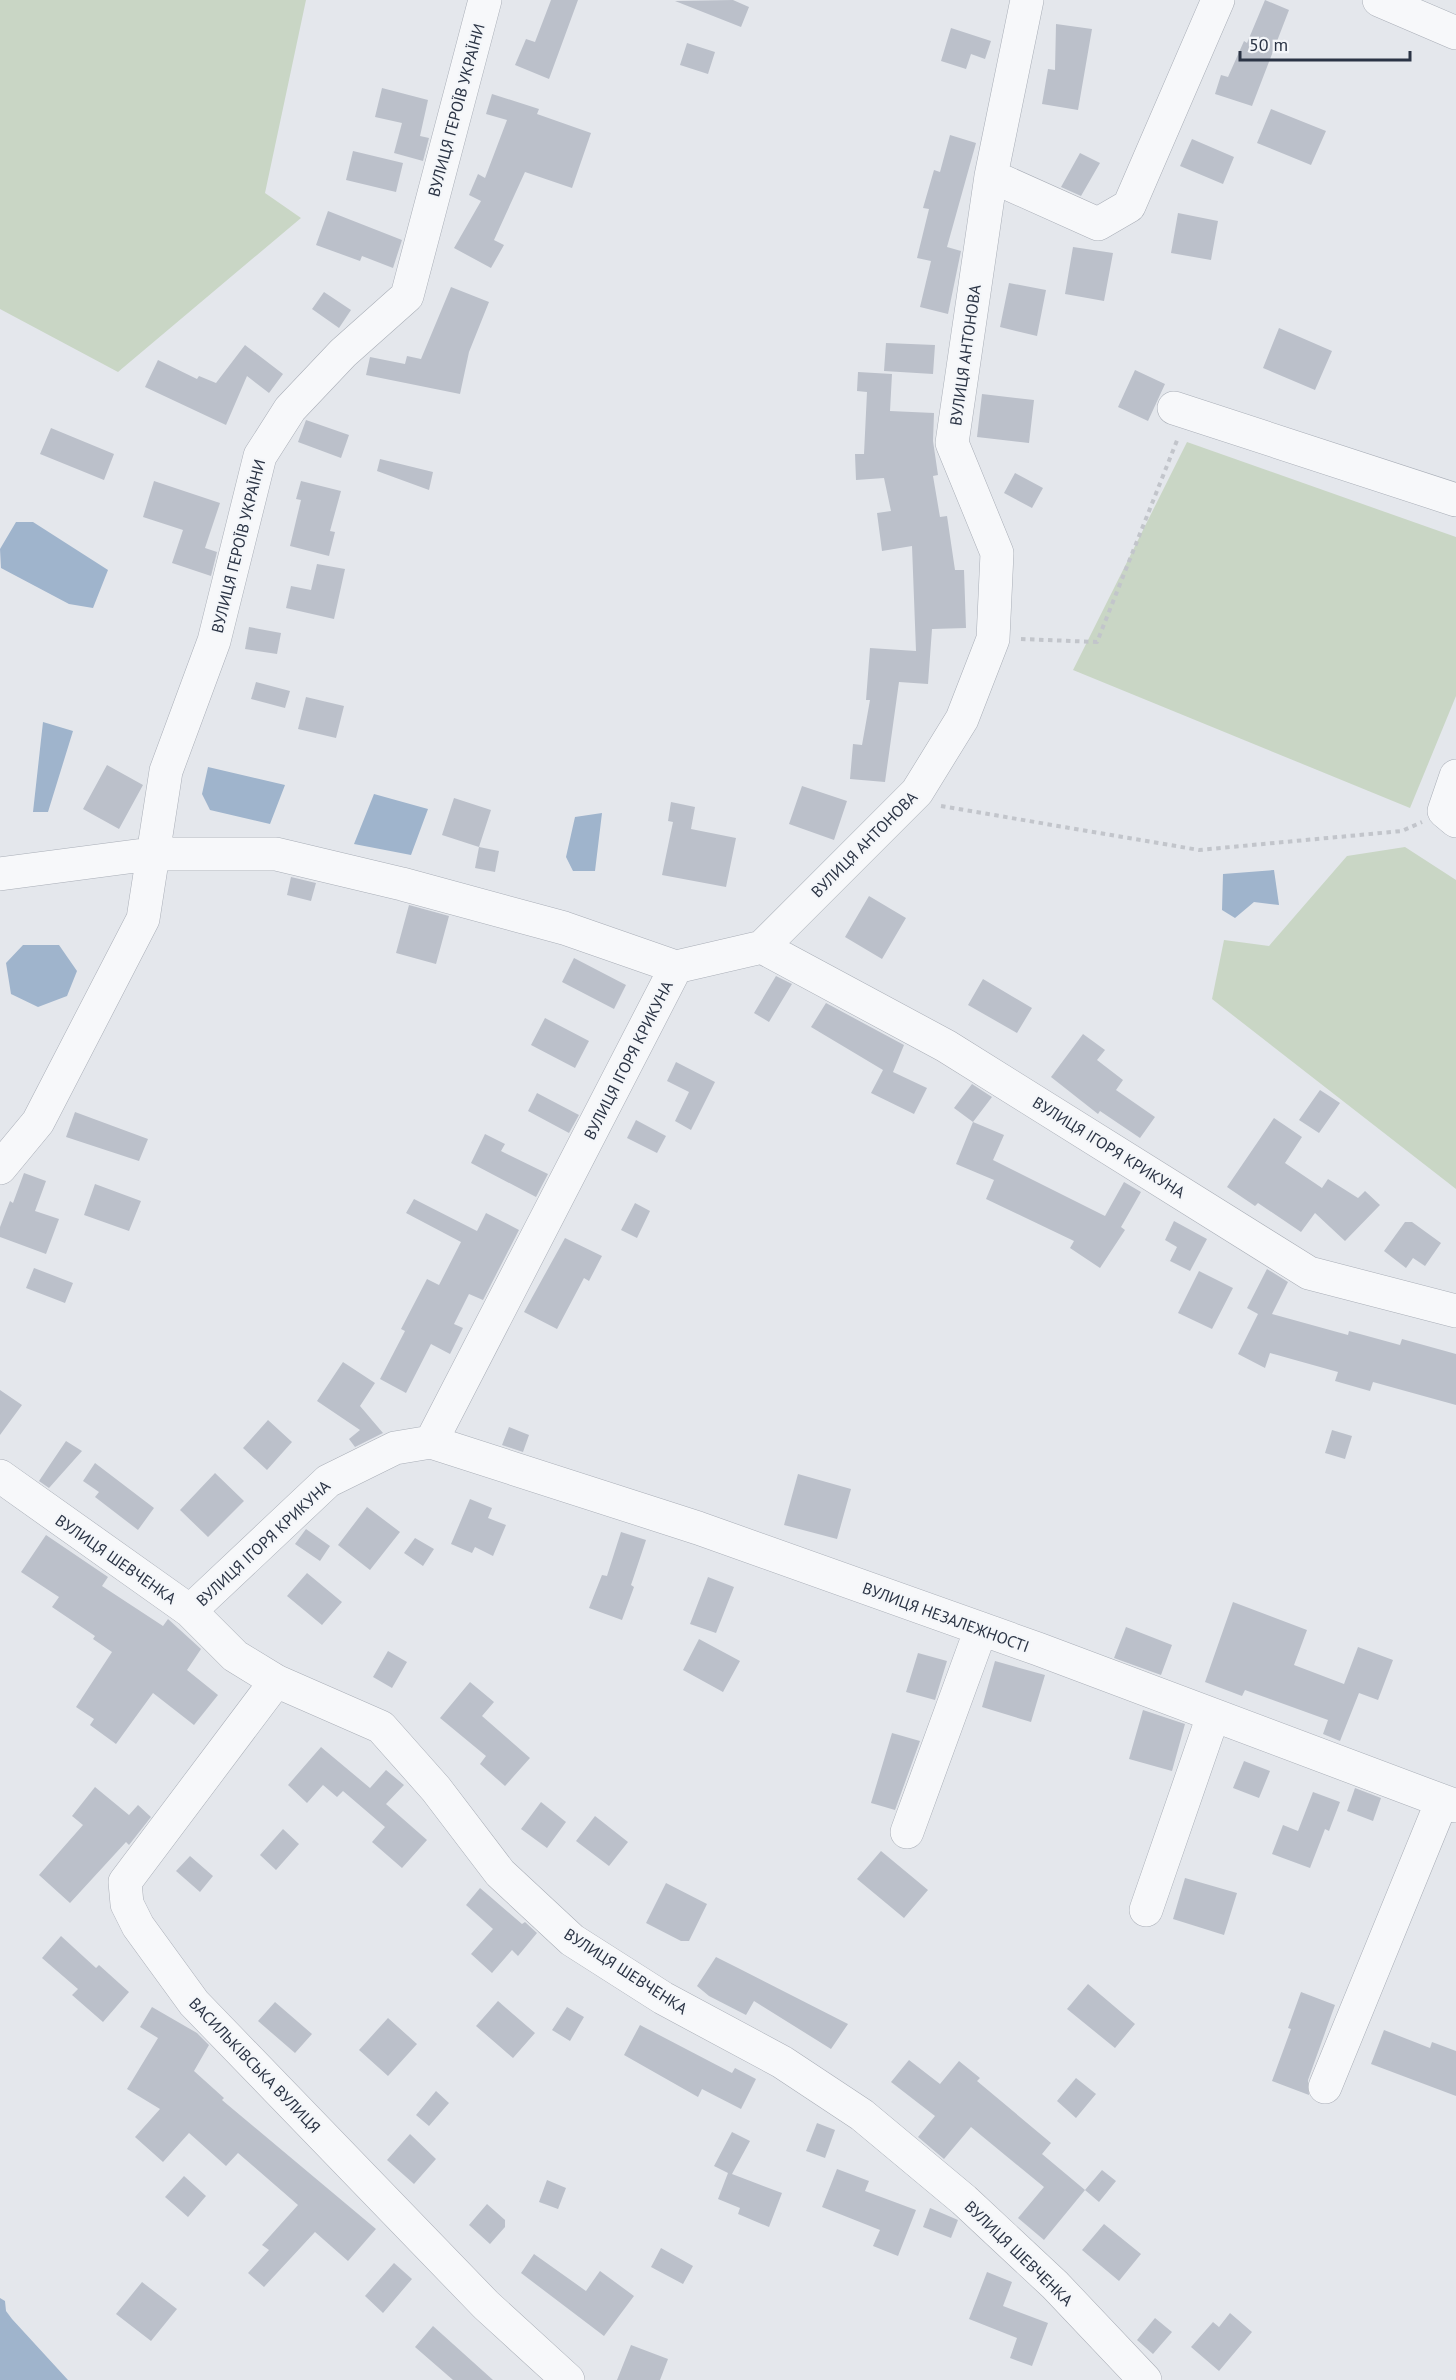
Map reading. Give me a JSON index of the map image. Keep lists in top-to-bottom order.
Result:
{
  "streets": {
    "street": [
      "ВУЛИЦЯ ГЕРОЇВ УКРАЇНИ",
      "ВУЛИЦЯ АНТОНОВА",
      "ВУЛИЦЯ ІГОРЯ КРИКУНА",
      "ВУЛИЦЯ ШЕВЧЕНКА",
      "ВУЛИЦЯ НЕЗАЛЕЖНОСТІ",
      "ВАСИЛЬКІВСЬКА ВУЛИЦЯ"
    ]
  },
  "crossings": [
    ["ВУЛИЦЯ АНТОНОВА", "ВУЛИЦЯ ІГОРЯ КРИКУНА"],
    ["ВУЛИЦЯ ІГОРЯ КРИКУНА", "ВУЛИЦЯ ШЕВЧЕНКА"],
    ["ВУЛИЦЯ ІГОРЯ КРИКУНА", "ВУЛИЦЯ НЕЗАЛЕЖНОСТІ"],
    ["ВУЛИЦЯ ШЕВЧЕНКА", "ВАСИЛЬКІВСЬКА ВУЛИЦЯ"]
  ],
  "scale_bar": "50 m"
}
